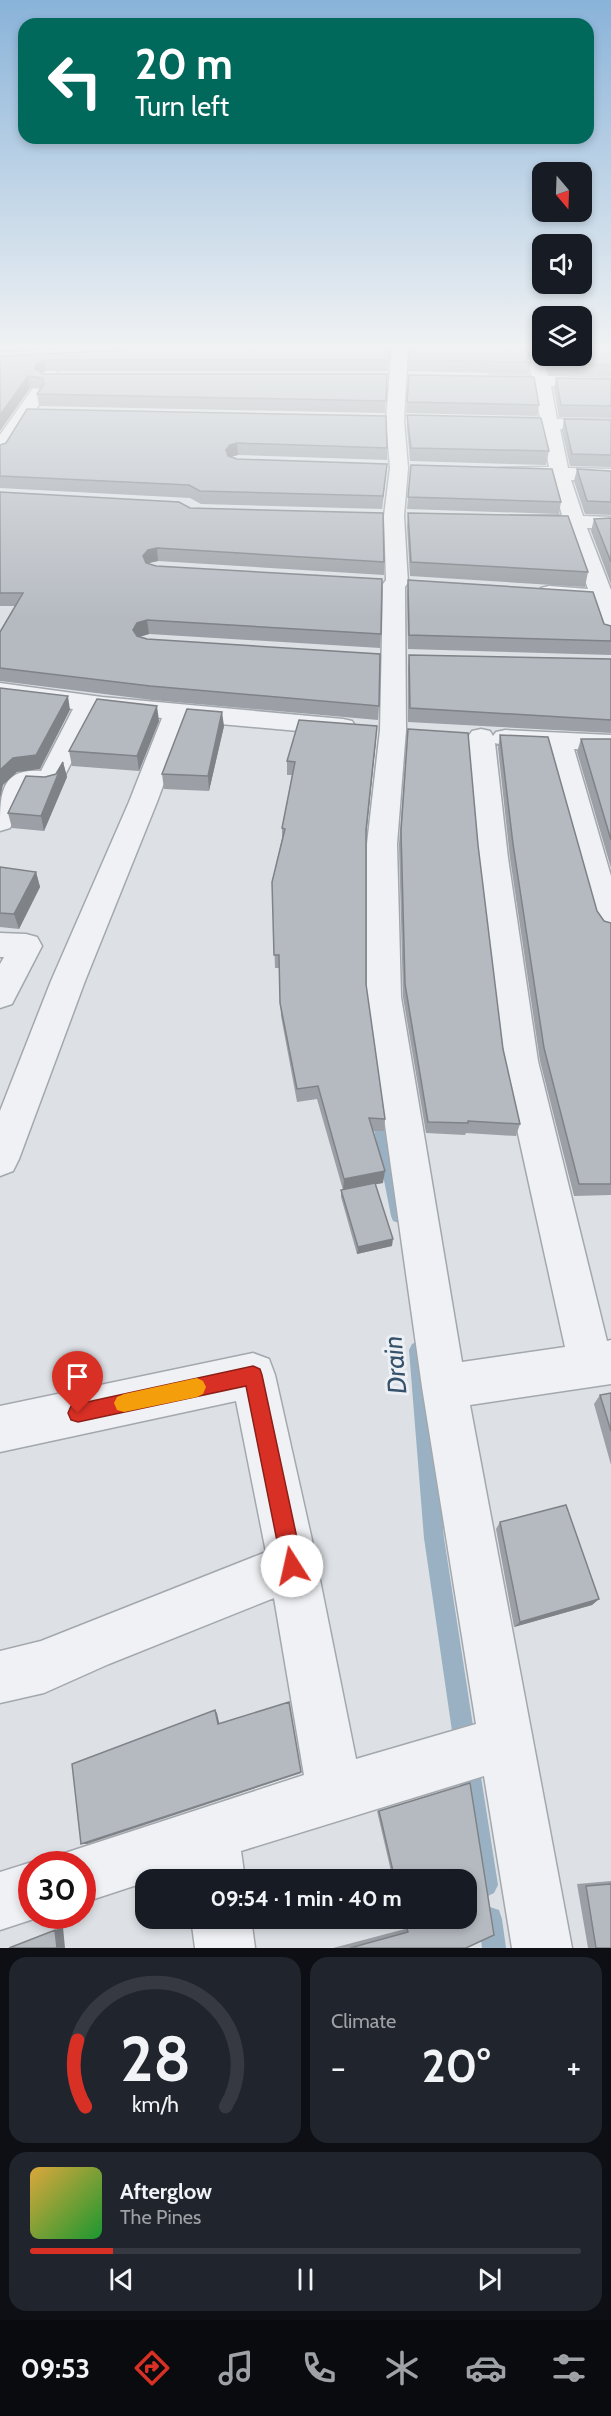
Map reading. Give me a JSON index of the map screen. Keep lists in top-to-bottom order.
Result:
{
  "water": ["Drain"],
  "north": "bottom",
  "page": {
    "turn": ["20 m", "Turn left"],
    "limit": "30",
    "trip": "09:54 · 1 min · 40 m",
    "tile": "Climate",
    "heat": ["−", "20°", "+"],
    "song": ["Afterglow", "The Pines"],
    "tabs": "09:53",
    "gauge": ["28", "km/h"]
  }
}
